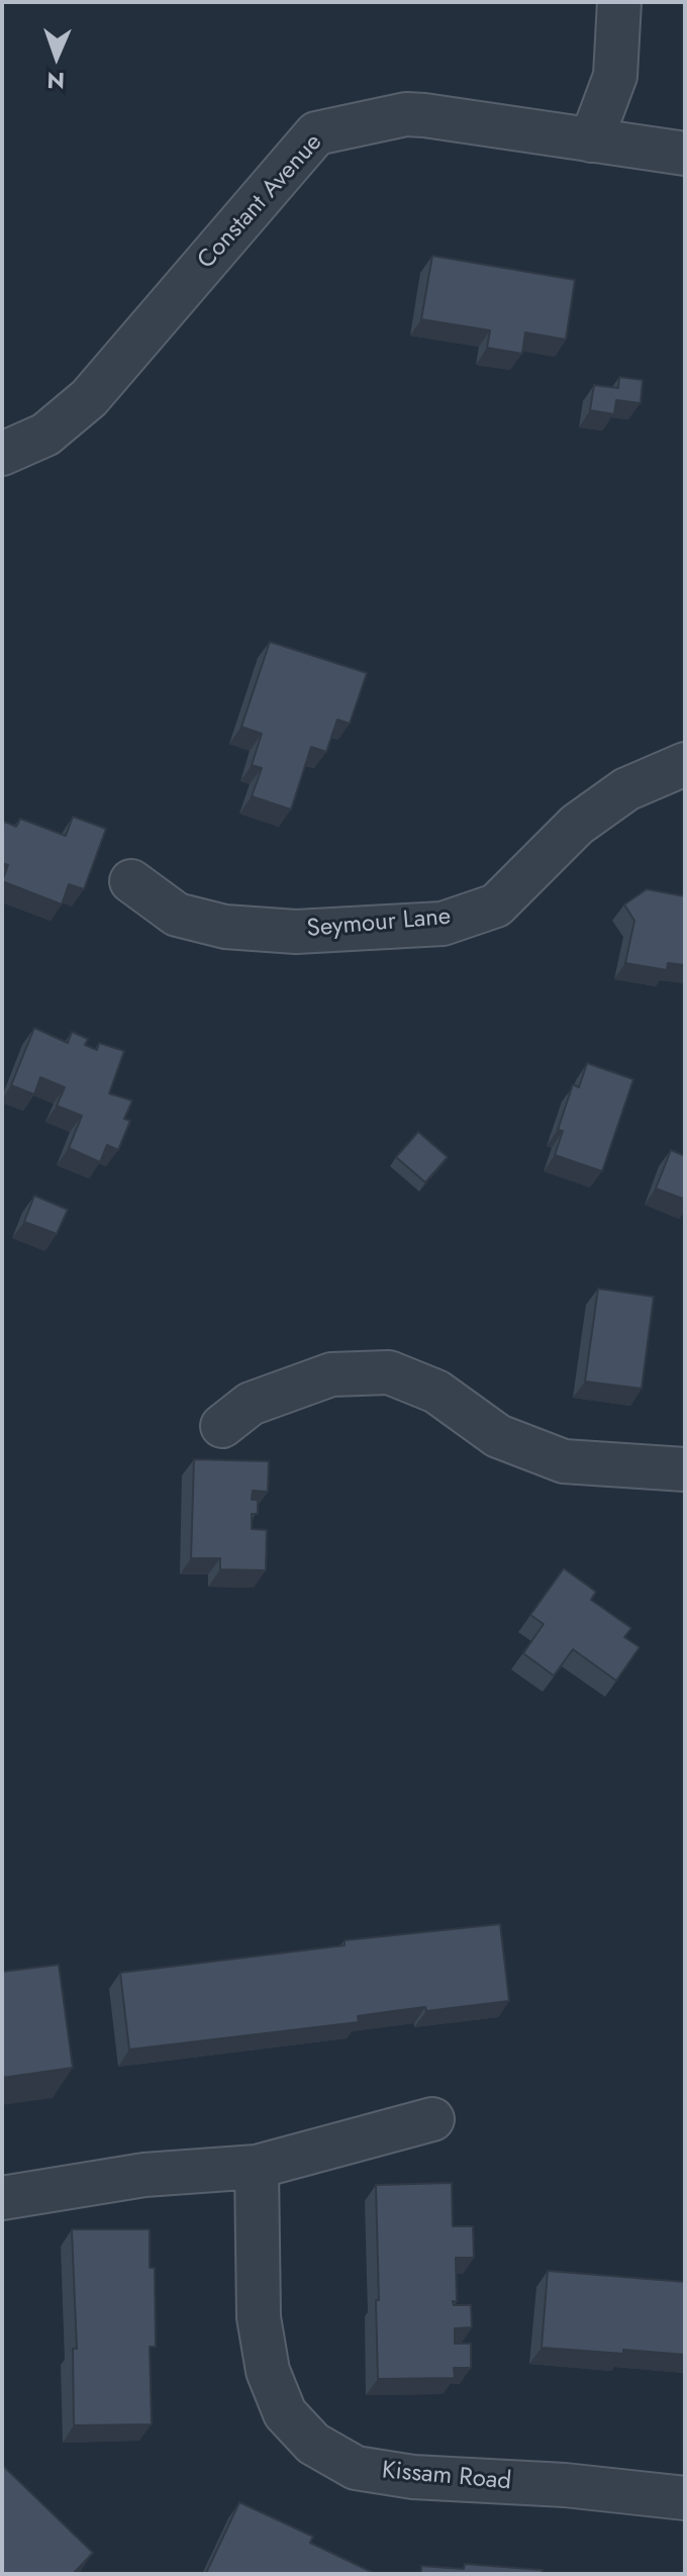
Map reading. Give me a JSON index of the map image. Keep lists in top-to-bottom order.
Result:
{
  "streets": {
    "street": ["Constant Avenue", "Seymour Lane", "Kissam Road"]
  },
  "north": "bottom"
}
